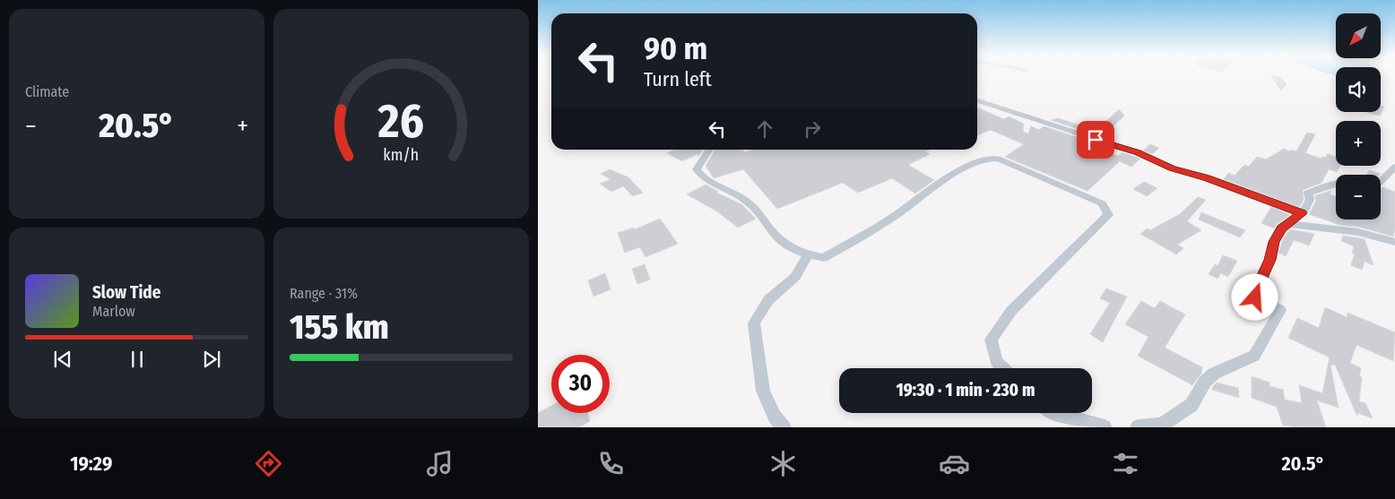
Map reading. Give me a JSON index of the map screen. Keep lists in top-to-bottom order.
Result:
{
  "north": "bottom left",
  "page": {
    "tile": [
      "Climate",
      ["Range · 31%", "155 km"]
    ],
    "map_buttons": ["+", "−"],
    "turn": ["90 m", "Turn left"],
    "heat": ["−", "20.5°", "+"],
    "song": ["Slow Tide", "Marlow"],
    "limit": "30",
    "trip": "19:30 · 1 min · 230 m",
    "tabs": ["19:29", "20.5°"],
    "gauge": ["26", "km/h"]
  }
}
